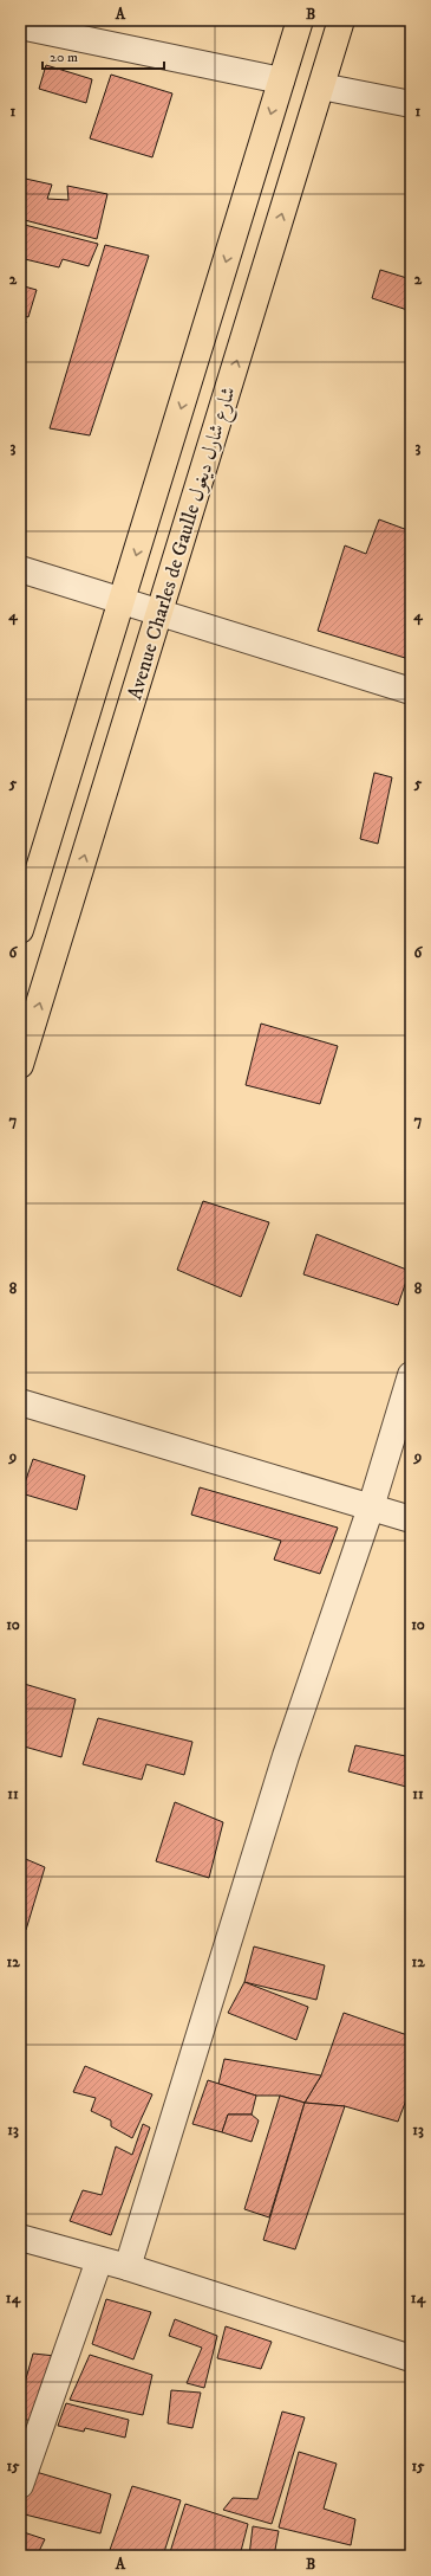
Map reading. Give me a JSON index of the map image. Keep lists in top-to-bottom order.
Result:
{
  "streets": {
    "main road": ["Avenue Charles de Gaulle شارع شارل ديغول"]
  },
  "scale_bar": "20 m",
  "grid": {
    "columns": ["A", "B"],
    "rows": [
      "1",
      "2",
      "3",
      "4",
      "5",
      "6",
      "7",
      "8",
      "9",
      "10",
      "11",
      "12",
      "13",
      "14",
      "15"
    ]
  }
}
